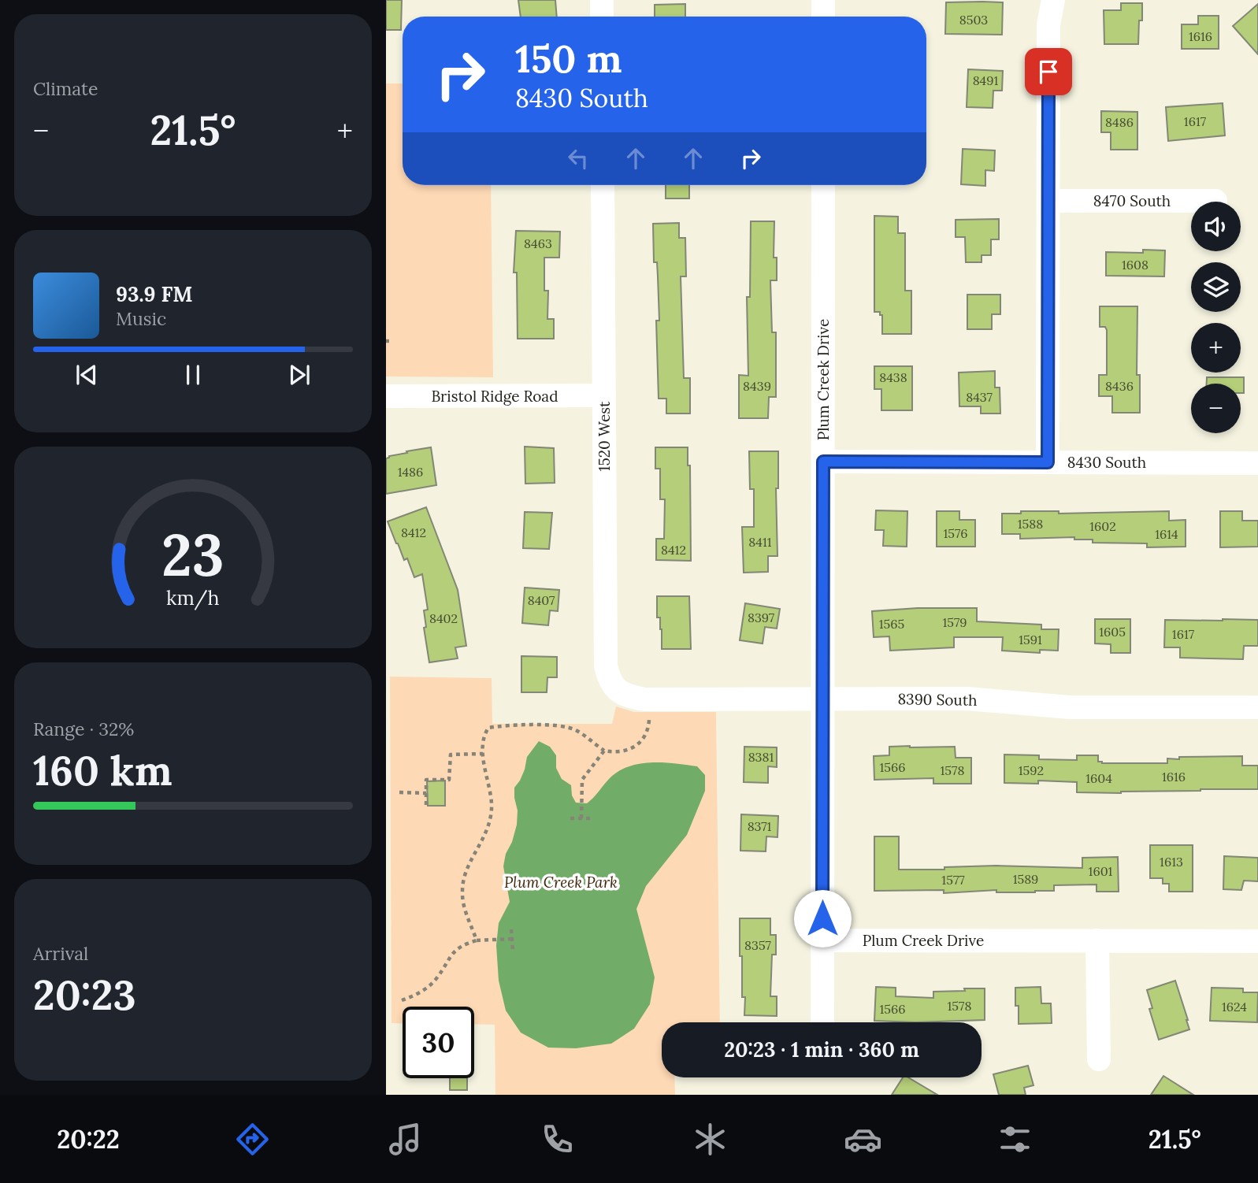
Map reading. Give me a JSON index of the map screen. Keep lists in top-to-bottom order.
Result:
{
  "streets": {
    "street": [
      "8470 South",
      "Plum Creek Drive",
      "Bristol Ridge Road",
      "1520 West",
      "8430 South",
      "8390 South"
    ]
  },
  "crossings": [
    ["Plum Creek Drive", "8430 South"],
    ["Plum Creek Drive", "8390 South"],
    ["Bristol Ridge Road", "1520 West"],
    ["1520 West", "8390 South"]
  ],
  "parks": ["Plum Creek Park"],
  "house_numbers": [
    "8503",
    "1616",
    "8491",
    "1617",
    "8486",
    "8463",
    "1608",
    "8438",
    "8439",
    "8436",
    "8437",
    "1486",
    "1588",
    "1602",
    "8412",
    "1576",
    "1614",
    "8411",
    "8412",
    "8407",
    "8397",
    "8402",
    "1579",
    "1565",
    "1605",
    "1617",
    "1591",
    "8381",
    "1566",
    "1578",
    "1592",
    "1616",
    "1604",
    "8371",
    "1613",
    "1601",
    "1589",
    "1577",
    "8357",
    "1578",
    "1624",
    "1566"
  ],
  "page": {
    "tile": [
      "Climate",
      ["Range · 32%", "160 km"],
      ["Arrival", "20:23"]
    ],
    "turn": ["150 m", "8430 South"],
    "heat": ["−", "21.5°", "+"],
    "map_buttons": ["+", "−"],
    "song": ["93.9 FM", "Music"],
    "limit": "30",
    "trip": "20:23 · 1 min · 360 m",
    "tabs": ["20:22", "21.5°"],
    "gauge": ["23", "km/h"]
  }
}
